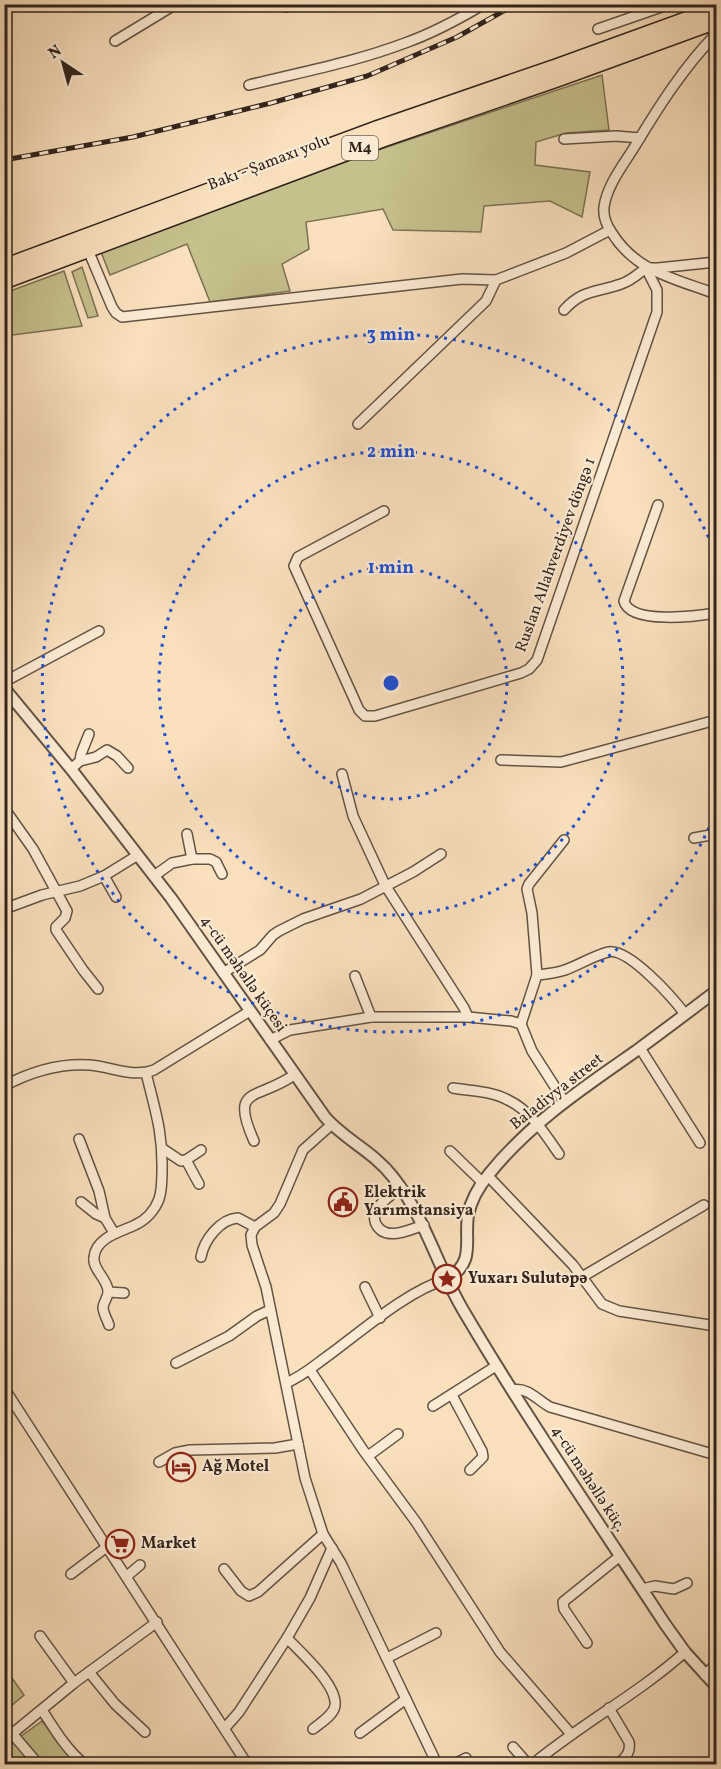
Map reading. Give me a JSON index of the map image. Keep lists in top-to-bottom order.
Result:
{
  "streets": {
    "highway": ["M4", "Bakı - Şamaxı yolu"],
    "street": [
      "Ruslan Allahverdiyev döngə 1",
      "4-cü məhəllə küçesi",
      "Baladiyya street",
      "4-cü məhəllə küç."
    ]
  },
  "crossings": [
    ["4-cü məhəllə küçesi", "Baladiyya street"],
    ["4-cü məhəllə küçesi", "4-cü məhəllə küç."],
    ["Baladiyya street", "4-cü məhəllə küç."]
  ],
  "places": {
    "public building": ["Elektrik Yarımstansiya"],
    "place": ["Yuxarı Sulutəpə"],
    "hotel": ["Ağ Motel"],
    "supermarket": ["Market"]
  },
  "north": "top left",
  "rings": ["3 min", "2 min", "1 min"]
}
